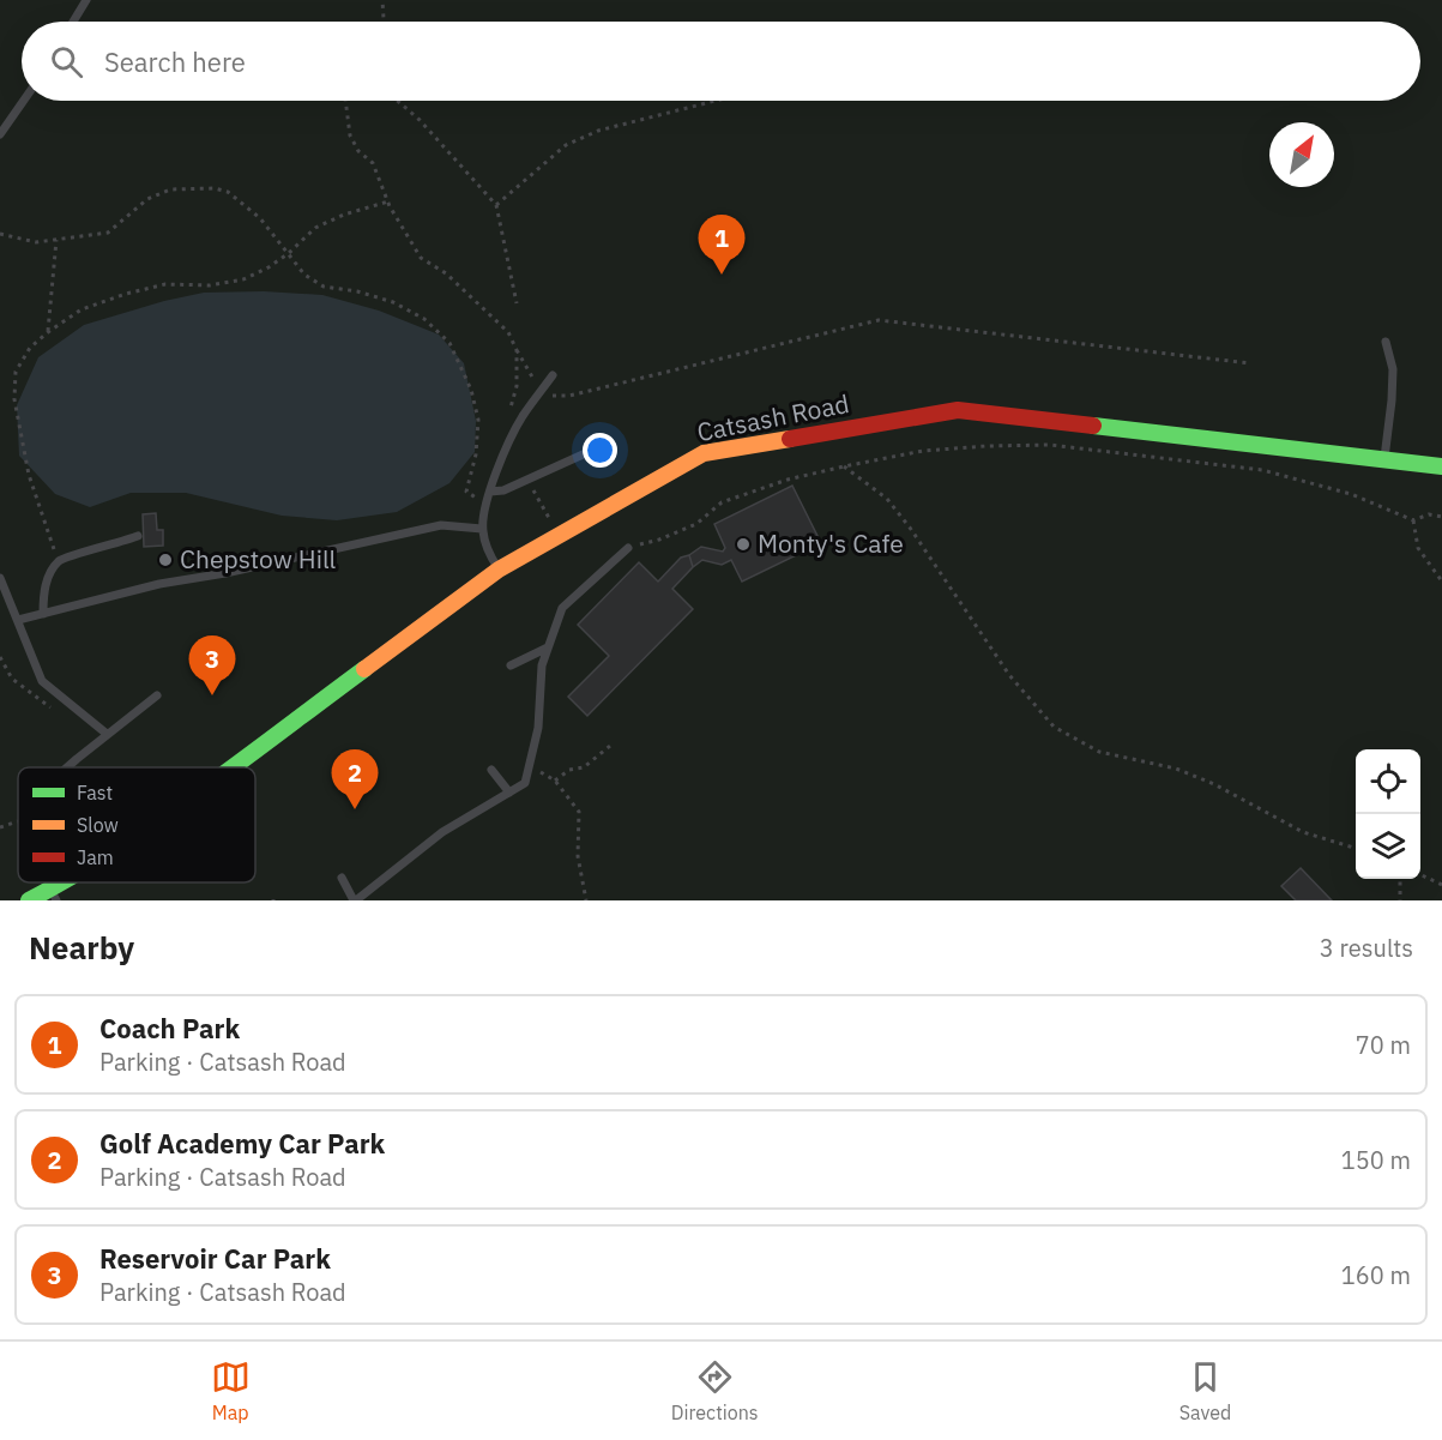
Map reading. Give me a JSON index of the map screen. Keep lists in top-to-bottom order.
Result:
{
  "streets": {
    "street": ["Catsash Road"]
  },
  "places": ["Monty's Cafe", "Chepstow Hill"],
  "legend": ["Fast", "Slow", "Jam"],
  "north": "top right",
  "page": {
    "search": "Search here",
    "pins": ["1", "3", "2"],
    "heading": ["Nearby", "3 results"],
    "list": [
      {
        "mark": "1",
        "name": "Coach Park",
        "note": "Parking · Catsash Road",
        "value": "70 m"
      },
      {
        "mark": "2",
        "name": "Golf Academy Car Park",
        "note": "Parking · Catsash Road",
        "value": "150 m"
      },
      {
        "mark": "3",
        "name": "Reservoir Car Park",
        "note": "Parking · Catsash Road",
        "value": "160 m"
      }
    ],
    "nav": ["Map", "Directions", "Saved"]
  }
}
